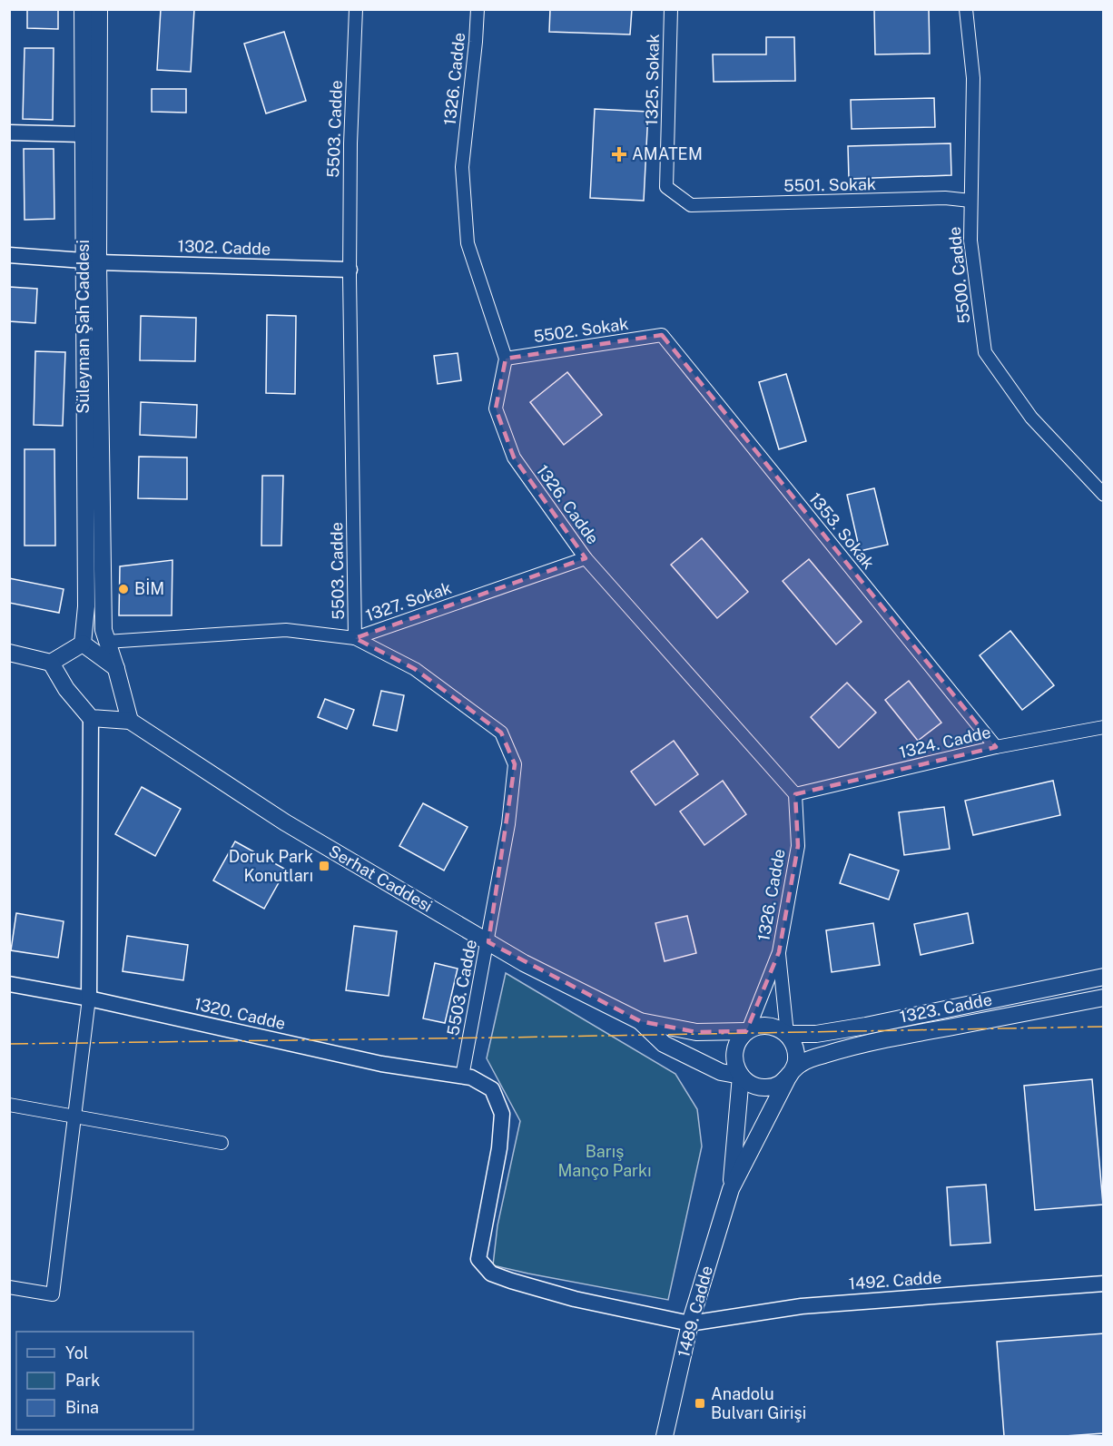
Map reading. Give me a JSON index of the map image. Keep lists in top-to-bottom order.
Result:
{
  "streets": {
    "main road": [
      "Süleyman Şah Caddesi",
      "Serhat Caddesi",
      "1323. Cadde",
      "1489. Cadde"
    ],
    "street": [
      "1326. Cadde",
      "1325. Sokak",
      "5503. Cadde",
      "5501. Sokak",
      "1302. Cadde",
      "5500. Cadde",
      "5502. Sokak",
      "1353. Sokak",
      "1327. Sokak",
      "1324. Cadde",
      "1320. Cadde",
      "1492. Cadde"
    ]
  },
  "crossings": [
    ["1326. Cadde", "5502. Sokak"],
    ["1326. Cadde", "1327. Sokak"],
    ["1326. Cadde", "1324. Cadde"],
    ["1325. Sokak", "5501. Sokak"],
    ["5503. Cadde", "1302. Cadde"],
    ["5503. Cadde", "1327. Sokak"],
    ["5503. Cadde", "Serhat Caddesi"],
    ["5503. Cadde", "1320. Cadde"],
    ["5501. Sokak", "5500. Cadde"],
    ["1302. Cadde", "Süleyman Şah Caddesi"],
    ["Süleyman Şah Caddesi", "1327. Sokak"],
    ["5502. Sokak", "1353. Sokak"],
    ["1353. Sokak", "1324. Cadde"],
    ["1323. Cadde", "1489. Cadde"],
    ["1320. Cadde", "1492. Cadde"],
    ["1320. Cadde", "1489. Cadde"],
    ["1492. Cadde", "1489. Cadde"]
  ],
  "parks": ["Barış Manço Parkı"],
  "places": {
    "health": ["AMATEM"],
    "other": ["BİM"],
    "transit": ["Doruk Park Konutları", "Anadolu Bulvarı Girişi"]
  },
  "legend": ["Yol", "Park", "Bina"]
}
